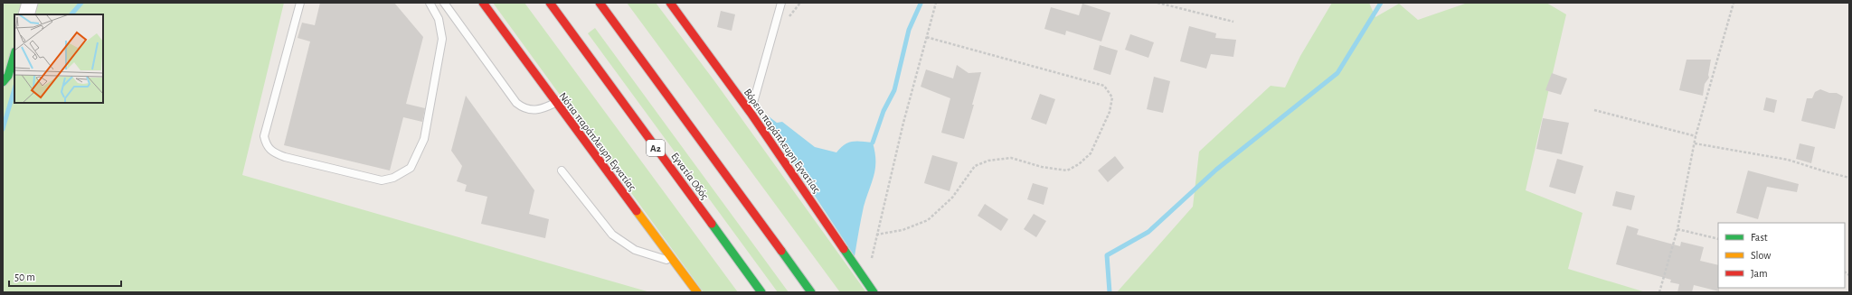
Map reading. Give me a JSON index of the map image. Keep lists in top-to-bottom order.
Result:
{
  "streets": {
    "main road": [
      "Βόρεια παράπλευρη Εγνατίας",
      "Νότια παράπλευρη Εγνατίας",
      "Α2",
      "Εγνατία Οδός"
    ]
  },
  "legend": ["Fast", "Slow", "Jam"],
  "scale_bar": "50 m"
}
